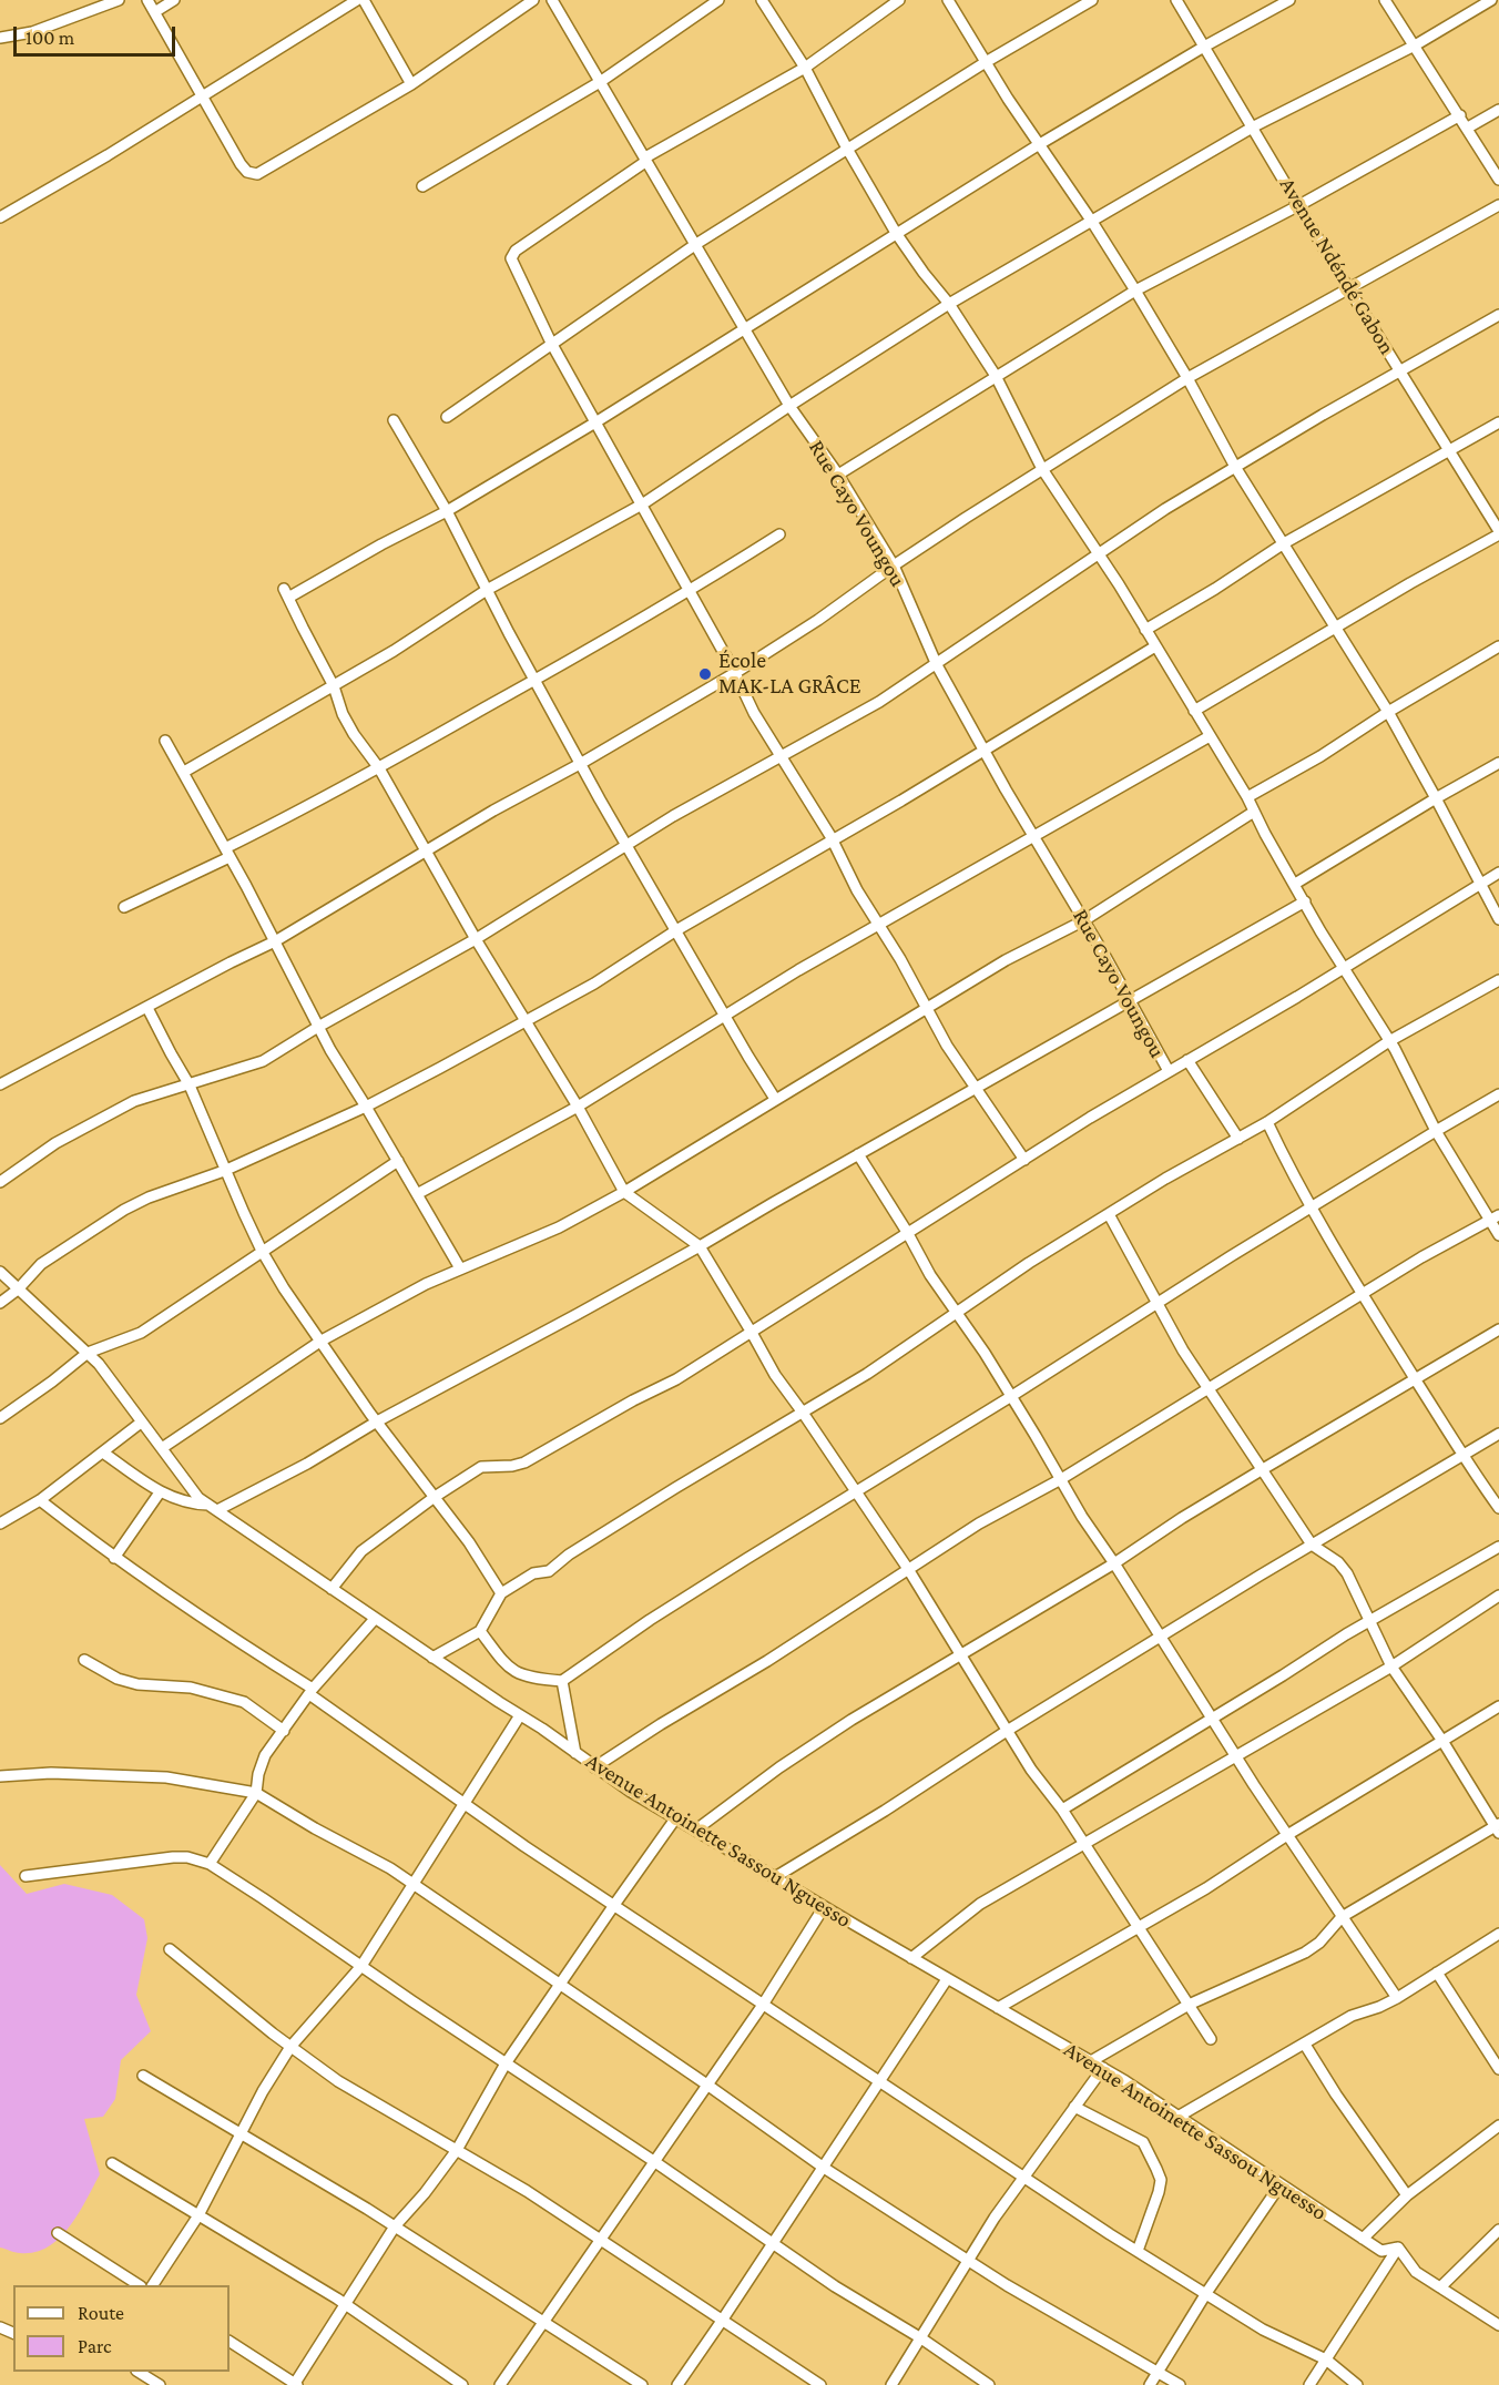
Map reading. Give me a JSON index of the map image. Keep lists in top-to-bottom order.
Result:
{
  "streets": {
    "street": ["Avenue Ndéndé Gabon", "Rue Cayo Voungou", "Avenue Antoinette Sassou Nguesso"]
  },
  "places": ["École MAK-LA GRÂCE"],
  "legend": ["Route", "Parc"],
  "scale_bar": "100 m"
}
